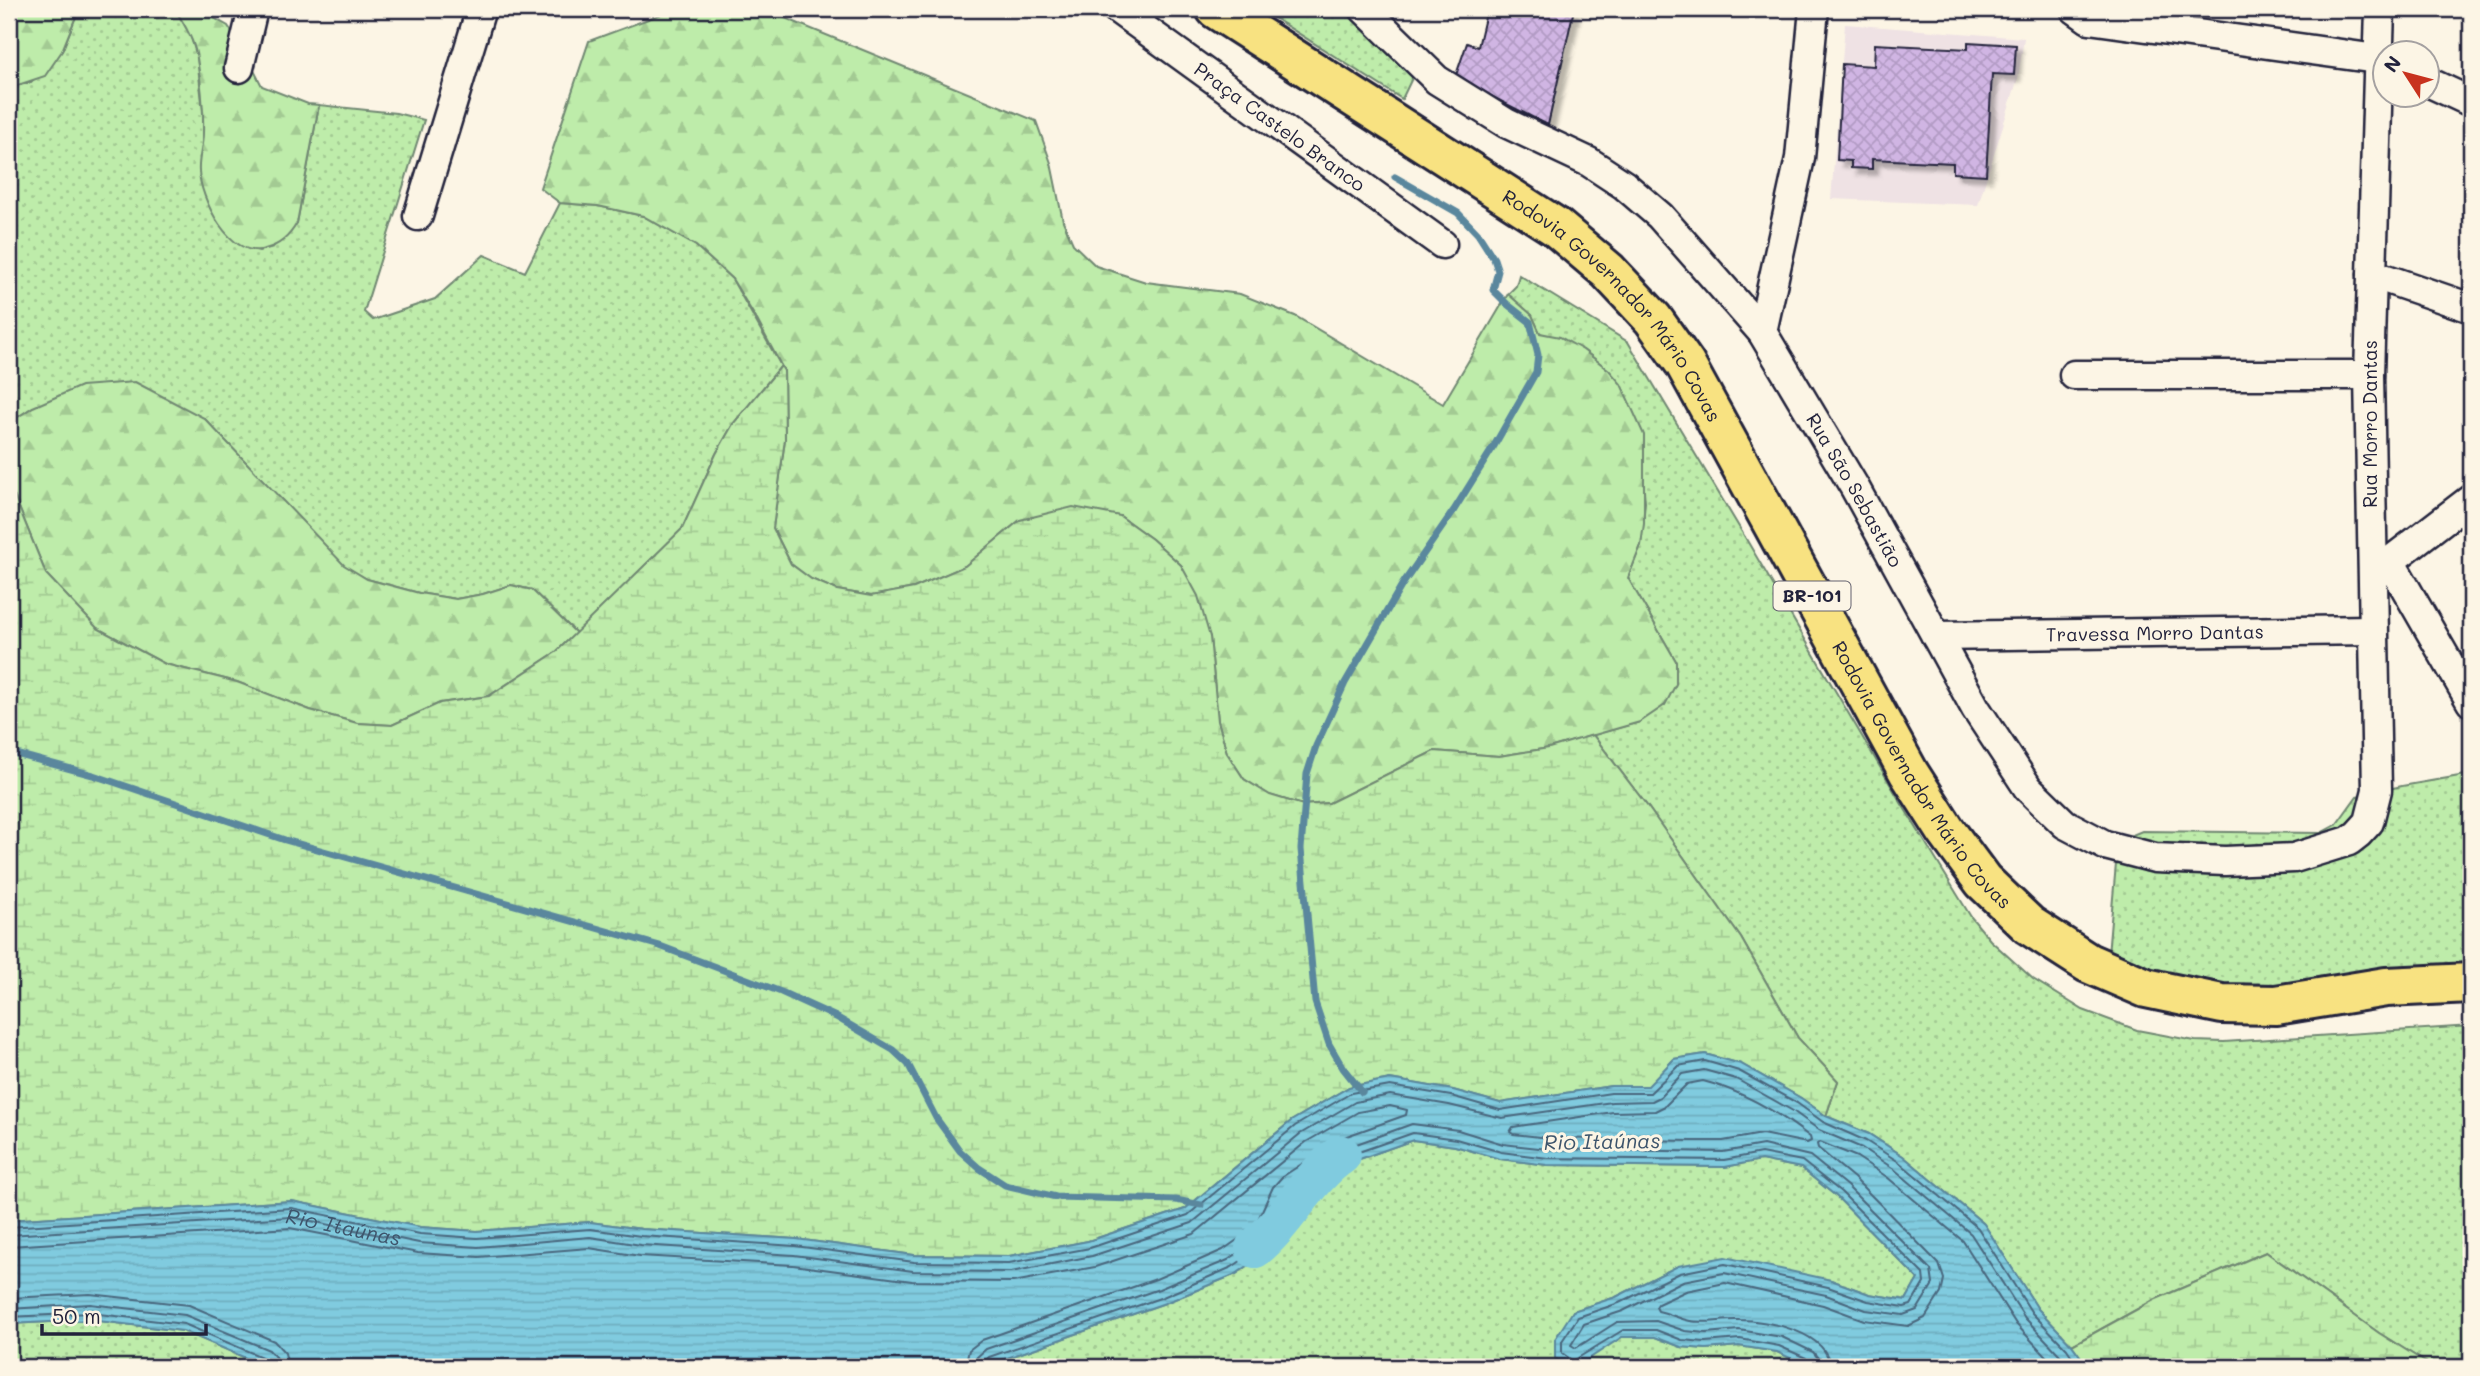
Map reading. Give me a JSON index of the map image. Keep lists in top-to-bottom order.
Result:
{
  "streets": {
    "highway": ["Rodovia Governador Mário Covas", "BR-101"],
    "street": [
      "Praça Castelo Branco",
      "Rua Morro Dantas",
      "Rua São Sebastião",
      "Travessa Morro Dantas"
    ]
  },
  "crossings": [
    ["Rua Morro Dantas", "Rua São Sebastião"],
    ["Rua Morro Dantas", "Travessa Morro Dantas"],
    ["Rua São Sebastião", "Travessa Morro Dantas"]
  ],
  "water": ["Rio Itaúnas"],
  "scale_bar": "50 m",
  "north": "top left"
}
